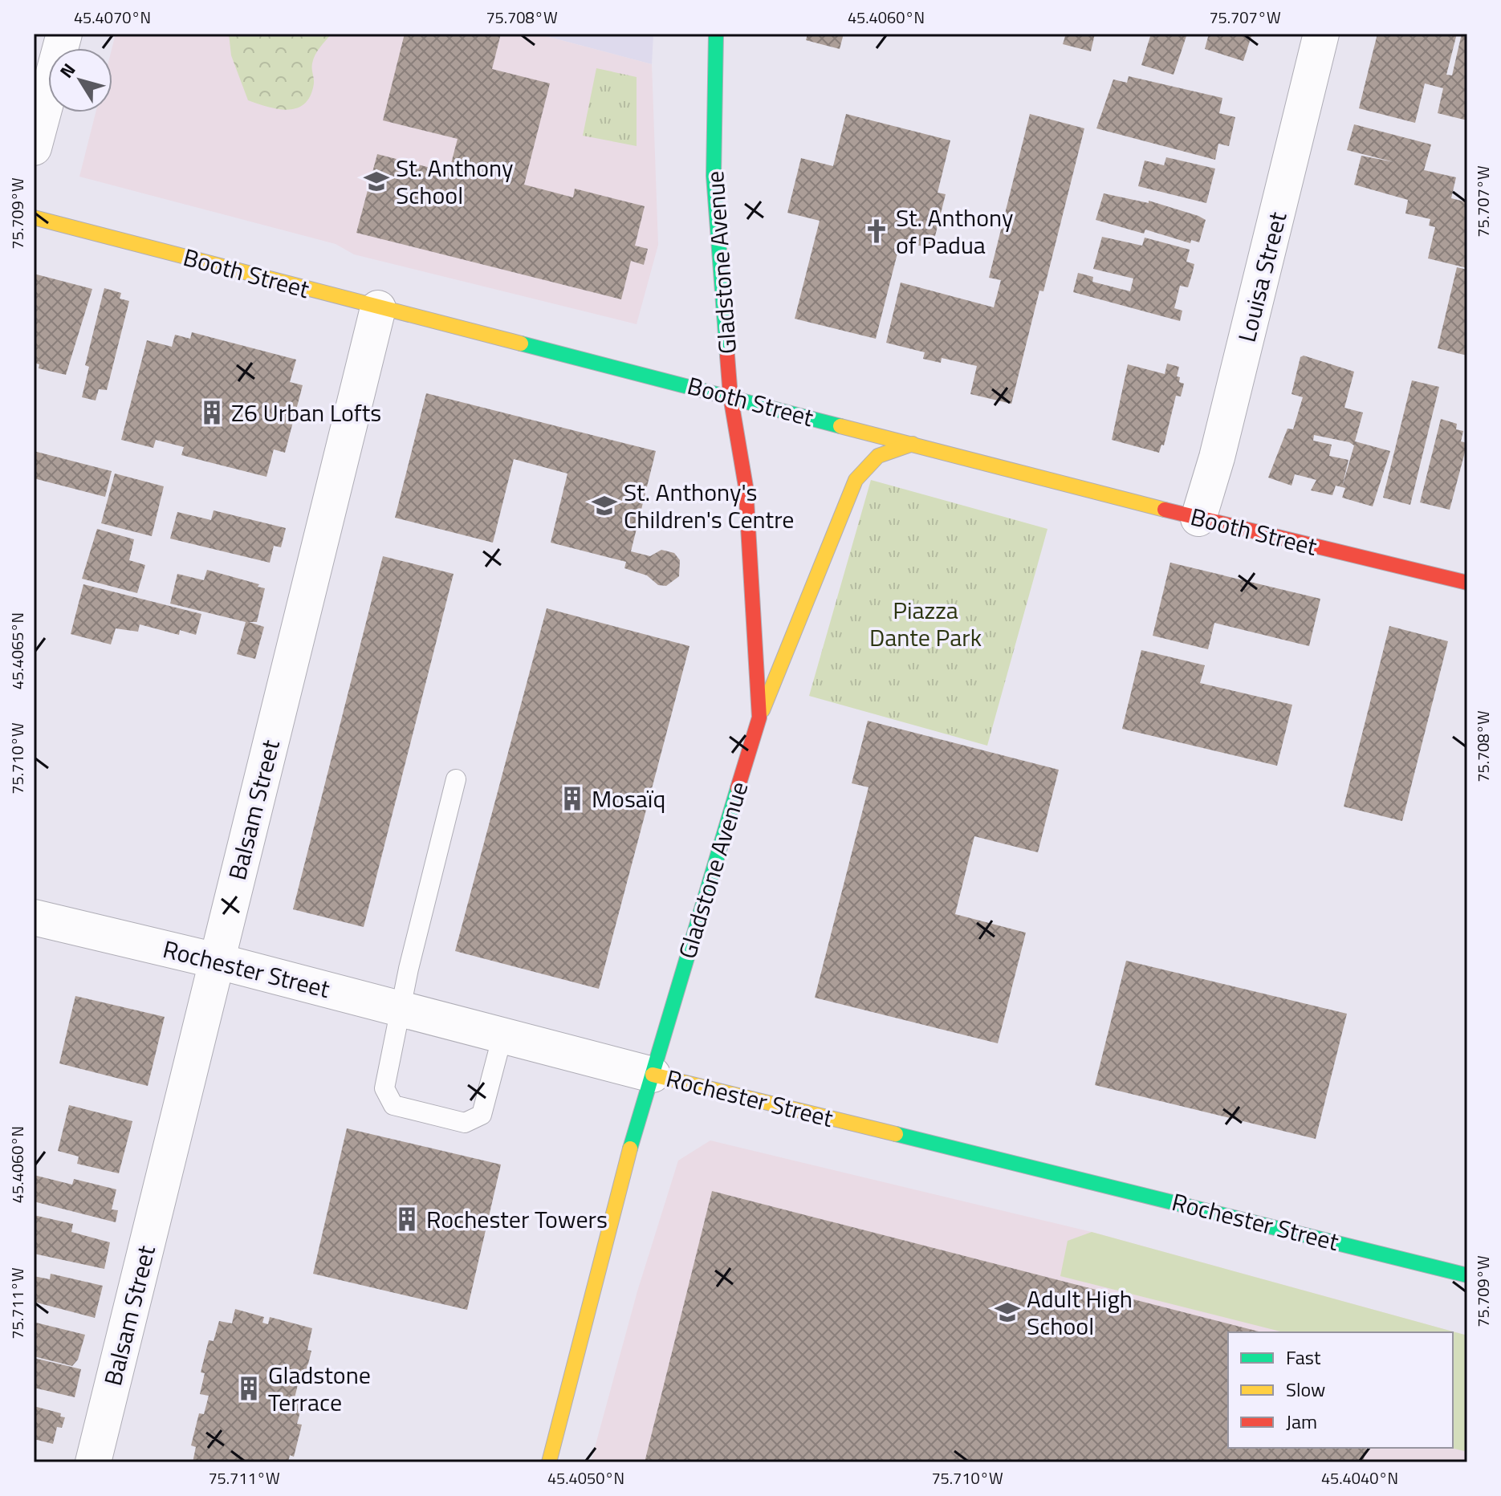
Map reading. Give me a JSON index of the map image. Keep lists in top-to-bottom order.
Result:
{
  "streets": {
    "main road": ["Gladstone Avenue", "Booth Street", "Rochester Street"],
    "street": ["Louisa Street", "Balsam Street"]
  },
  "crossings": [
    ["Gladstone Avenue", "Booth Street"],
    ["Gladstone Avenue", "Rochester Street"],
    ["Booth Street", "Louisa Street"],
    ["Booth Street", "Balsam Street"],
    ["Balsam Street", "Rochester Street"]
  ],
  "parks": ["Piazza Dante Park"],
  "places": {
    "school or university": ["St. Anthony School", "St. Anthony's Children's Centre", "Adult High School"],
    "church": ["St. Anthony of Padua"],
    "building": [
      "Z6 Urban Lofts",
      "Mosaïq",
      "Rochester Towers",
      "Gladstone Terrace"
    ]
  },
  "legend": ["Fast", "Slow", "Jam"],
  "north": "top left",
  "coordinates": [
    "45.4070°N",
    "75.708°W",
    "45.4060°N",
    "75.707°W",
    "75.709°W",
    "45.4065°N",
    "75.710°W",
    "75.711°W",
    "45.4050°N",
    "45.4040°N"
  ]
}
